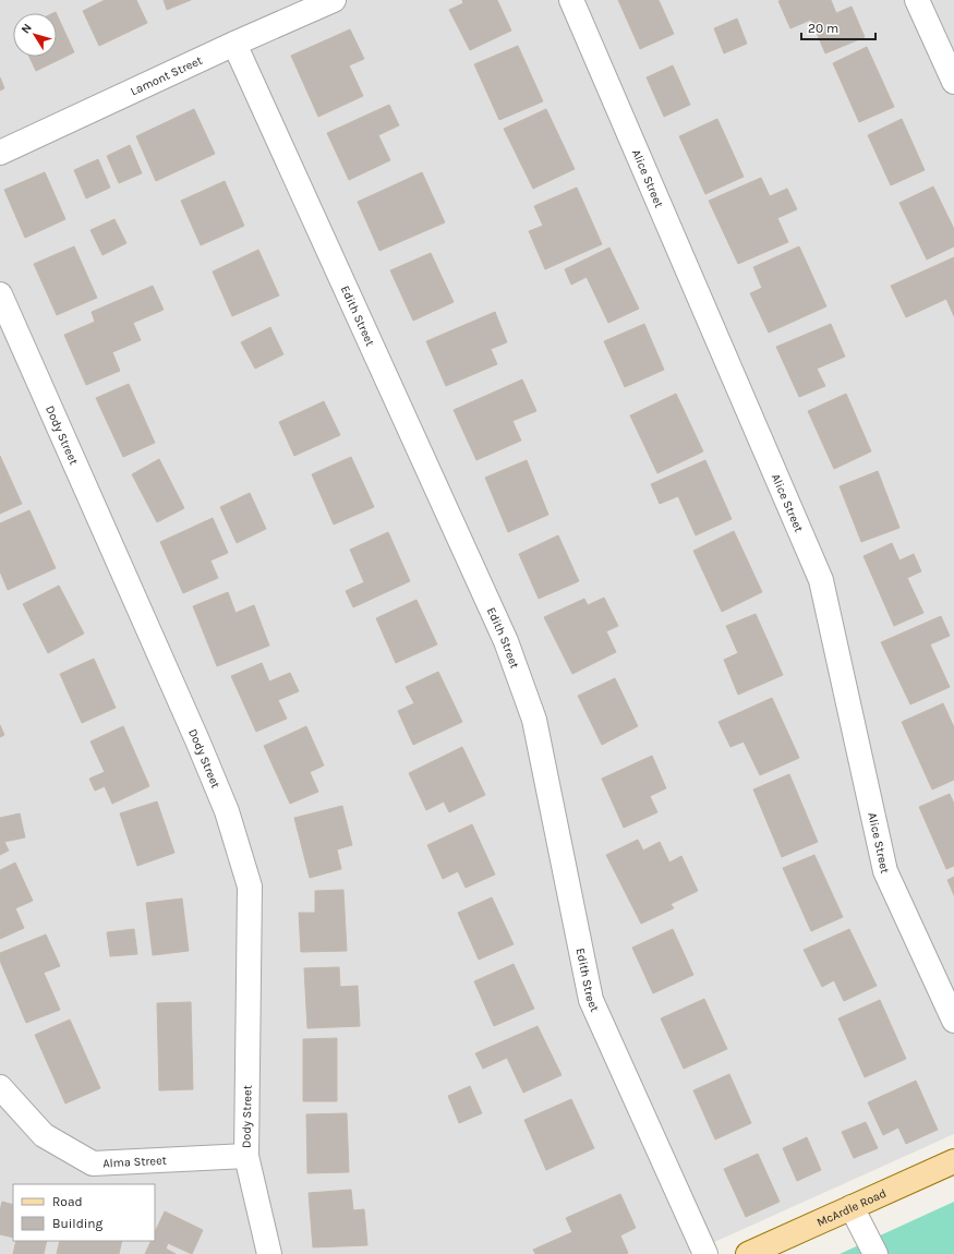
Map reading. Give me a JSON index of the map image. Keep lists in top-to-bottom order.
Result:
{
  "streets": {
    "main road": ["McArdle Road"],
    "street": [
      "Lamont Street",
      "Alice Street",
      "Edith Street",
      "Dody Street",
      "Alma Street"
    ]
  },
  "crossings": [
    ["Lamont Street", "Edith Street"],
    ["Dody Street", "Alma Street"]
  ],
  "legend": ["Road", "Building"],
  "scale_bar": "20 m",
  "north": "top left"
}
